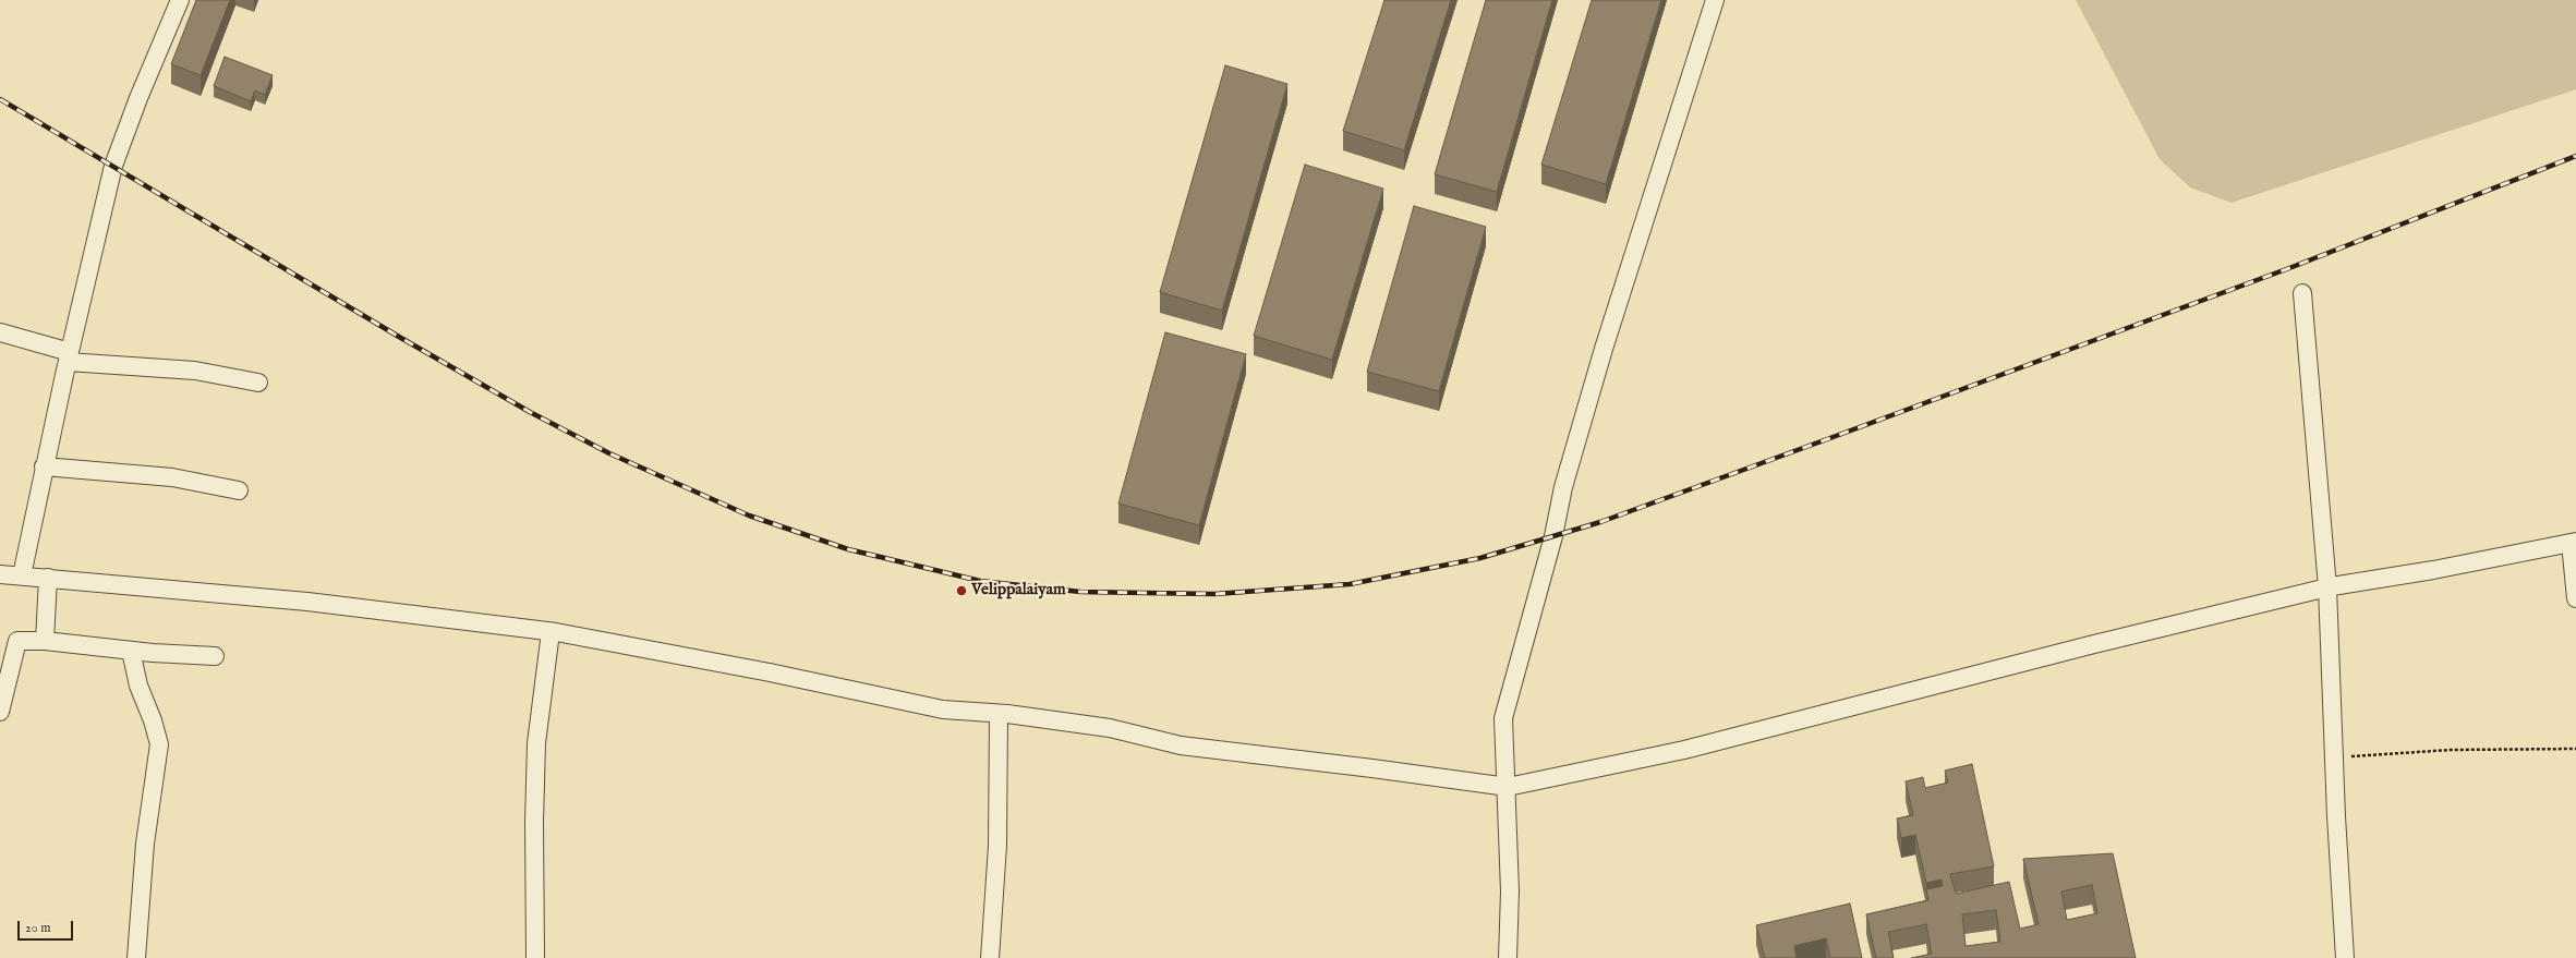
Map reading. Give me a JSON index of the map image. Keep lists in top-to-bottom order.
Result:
{
  "places": ["Velippalaiyam"],
  "scale_bar": "20 m"
}
